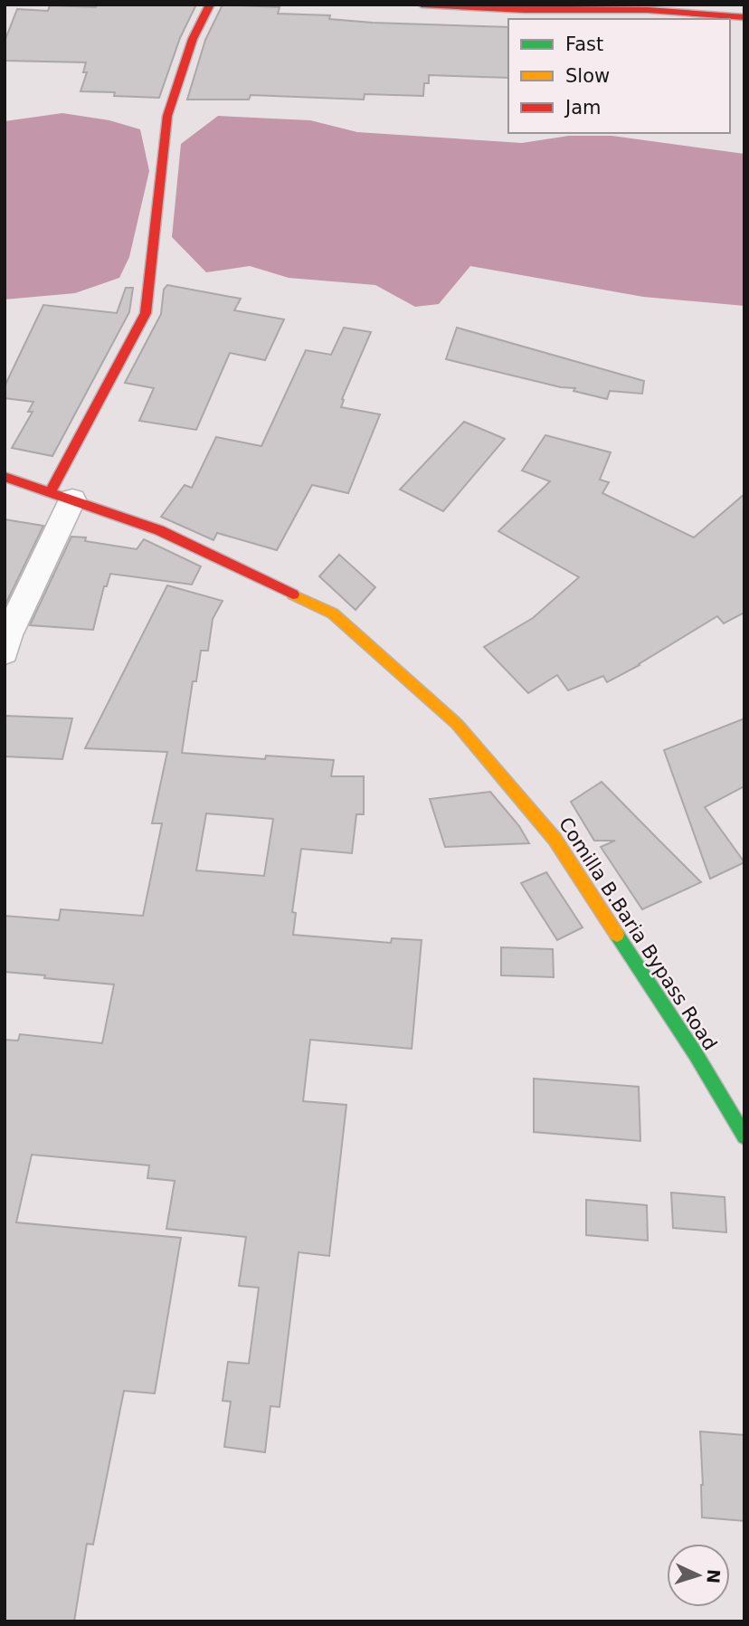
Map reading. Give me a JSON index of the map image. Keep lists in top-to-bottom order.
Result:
{
  "streets": {
    "main road": ["Comilla B.Baria Bypass Road"]
  },
  "legend": ["Fast", "Slow", "Jam"],
  "north": "right"
}
